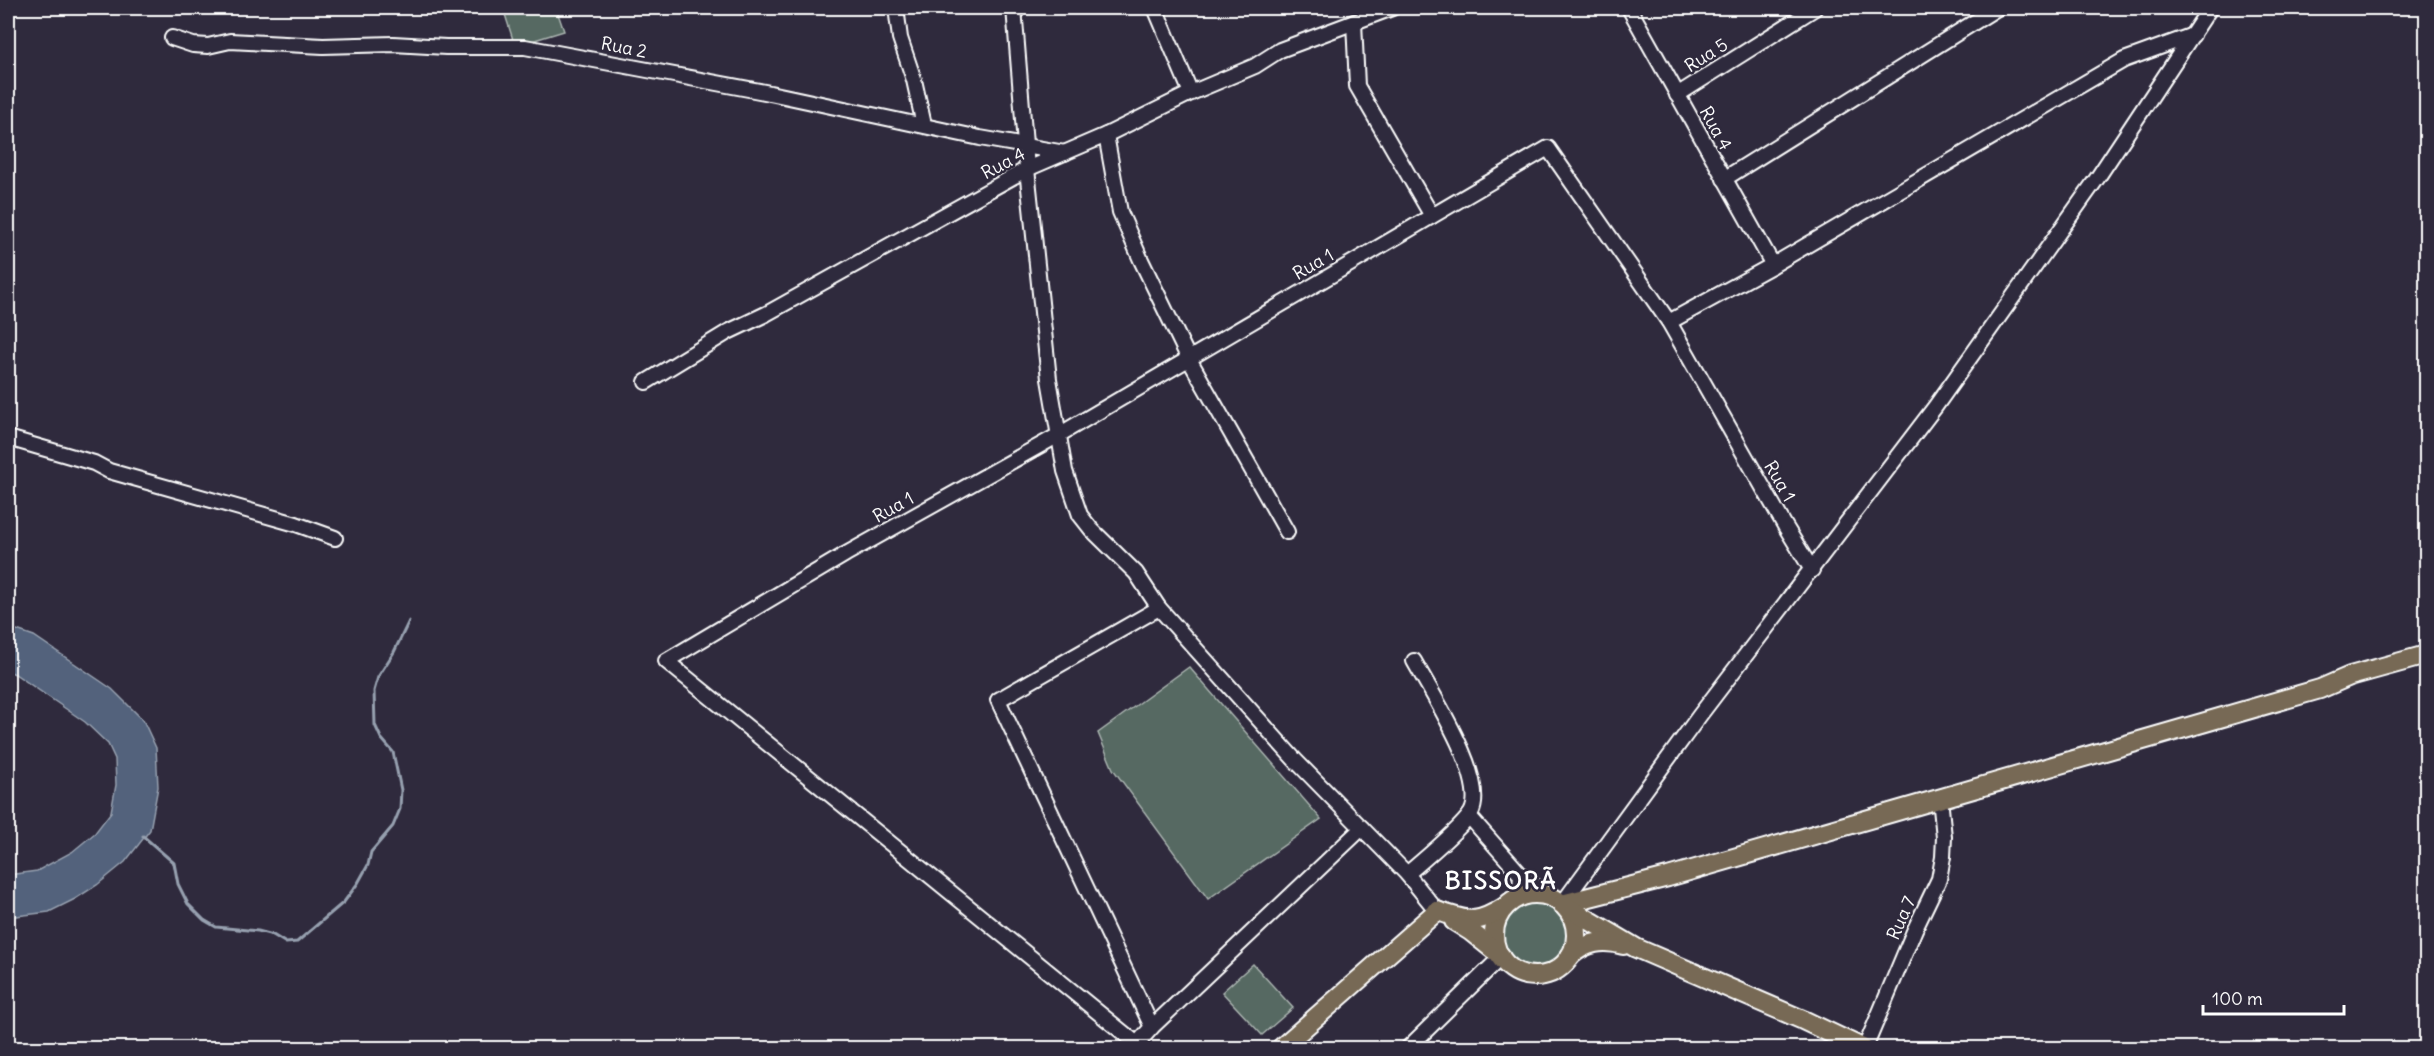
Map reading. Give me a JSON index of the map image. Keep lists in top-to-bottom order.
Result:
{
  "streets": {
    "street": [
      "Rua 2",
      "Rua 5",
      "Rua 4",
      "Rua 1",
      "Rua 7"
    ]
  },
  "crossings": [
    ["Rua 2", "Rua 4"],
    ["Rua 5", "Rua 4"]
  ],
  "districts": ["BISSORÃ"],
  "scale_bar": "100 m"
}
